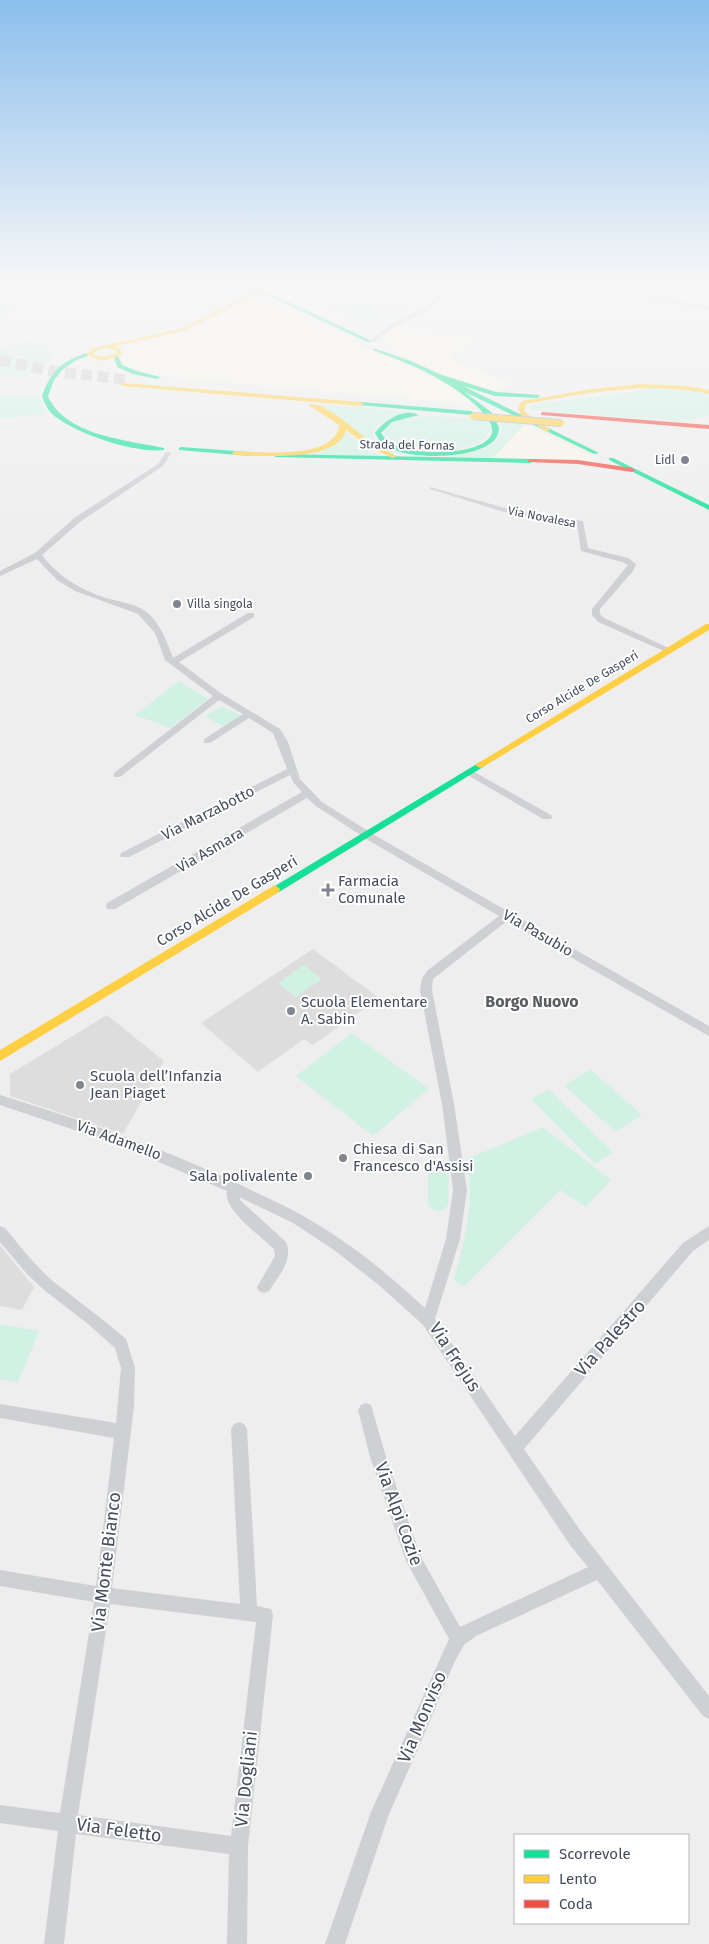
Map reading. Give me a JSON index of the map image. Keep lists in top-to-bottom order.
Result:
{
  "streets": {
    "main road": ["Strada del Fornas", "Corso Alcide De Gasperi"],
    "street": [
      "Via Novalesa",
      "Via Marzabotto",
      "Via Asmara",
      "Via Pasubio",
      "Via Adamello",
      "Via Palestro",
      "Via Frejus",
      "Via Alpi Cozie",
      "Via Monte Bianco",
      "Via Monviso",
      "Via Dogliani",
      "Via Feletto"
    ]
  },
  "crossings": [
    ["Via Novalesa", "Corso Alcide De Gasperi"],
    ["Corso Alcide De Gasperi", "Via Pasubio"],
    ["Via Marzabotto", "Via Pasubio"],
    ["Via Asmara", "Via Pasubio"],
    ["Via Pasubio", "Via Frejus"],
    ["Via Adamello", "Via Frejus"],
    ["Via Palestro", "Via Frejus"],
    ["Via Alpi Cozie", "Via Monviso"],
    ["Via Monte Bianco", "Via Feletto"],
    ["Via Dogliani", "Via Feletto"]
  ],
  "districts": ["Borgo Nuovo"],
  "places": {
    "other": [
      "Lidl",
      "Villa singola",
      "Scuola Elementare A. Sabin",
      "Scuola dell’Infanzia Jean Piaget",
      "Chiesa di San Francesco d'Assisi",
      "Sala polivalente"
    ],
    "health": ["Farmacia Comunale"]
  },
  "legend": ["Scorrevole", "Lento", "Coda"]
}
